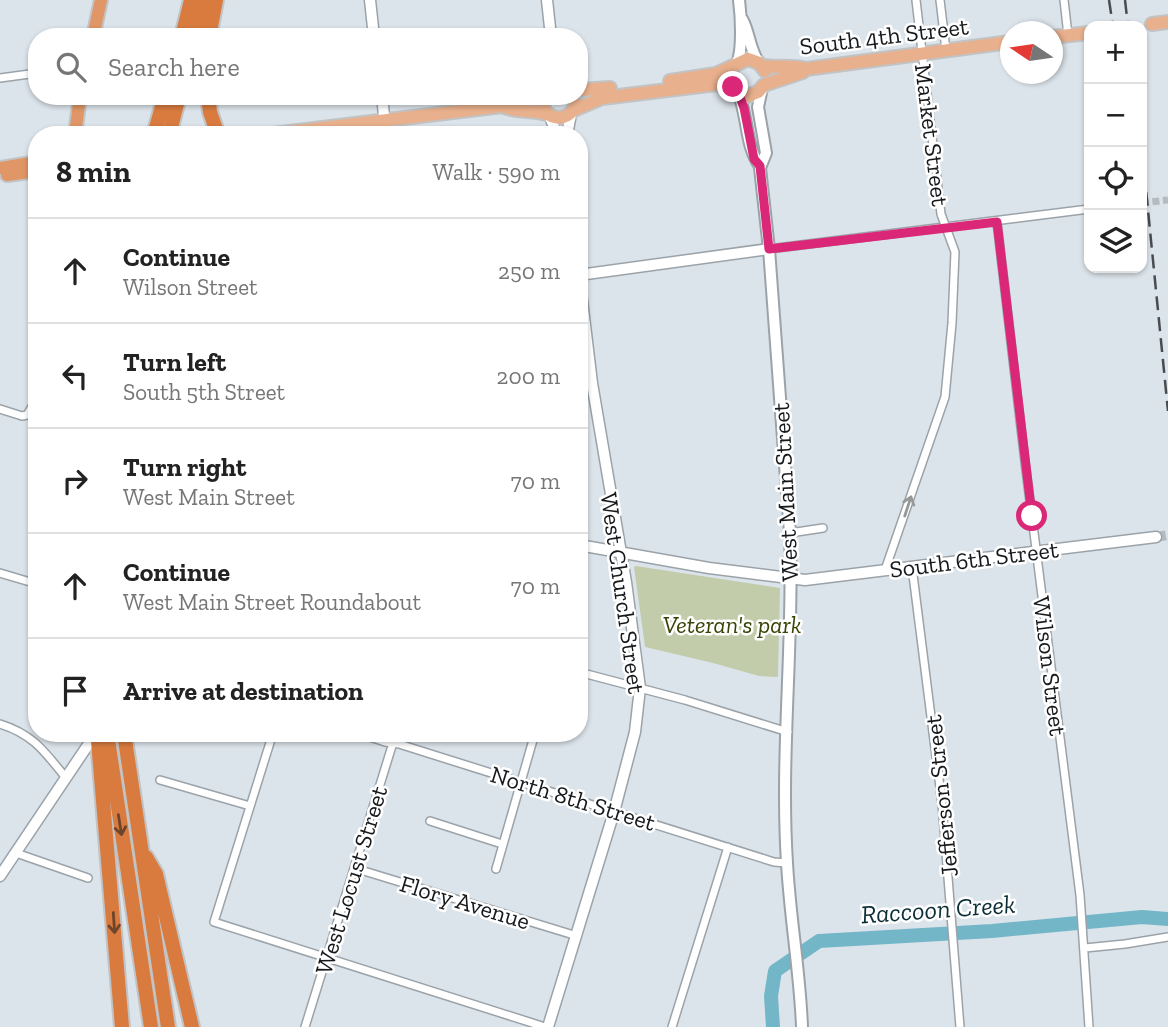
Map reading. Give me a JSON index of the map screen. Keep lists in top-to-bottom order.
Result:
{
  "streets": {
    "main road": ["South 4th Street", "West Main Street"],
    "street": [
      "Market Street",
      "South 6th Street",
      "West Church Street",
      "Wilson Street",
      "Jefferson Street",
      "North 8th Street",
      "West Locust Street",
      "Flory Avenue"
    ]
  },
  "crossings": [
    ["South 4th Street", "Market Street"],
    ["Market Street", "South 6th Street"],
    ["West Main Street", "South 6th Street"],
    ["West Main Street", "North 8th Street"],
    ["South 6th Street", "West Church Street"],
    ["South 6th Street", "Wilson Street"],
    ["South 6th Street", "Jefferson Street"],
    ["West Church Street", "North 8th Street"],
    ["West Church Street", "Flory Avenue"],
    ["North 8th Street", "West Locust Street"],
    ["West Locust Street", "Flory Avenue"]
  ],
  "one_way": ["Market Street"],
  "water": ["Raccoon Creek"],
  "parks": ["Veteran's park"],
  "north": "left",
  "page": {
    "map_buttons": ["+", "−"],
    "search": "Search here",
    "heading": ["8 min", "Walk · 590 m"],
    "list": [
      ["Continue", "Wilson Street", "250 m"],
      ["Turn left", "South 5th Street", "200 m"],
      ["Turn right", "West Main Street", "70 m"],
      ["Continue", "West Main Street Roundabout", "70 m"],
      "Arrive at destination"
    ]
  }
}
